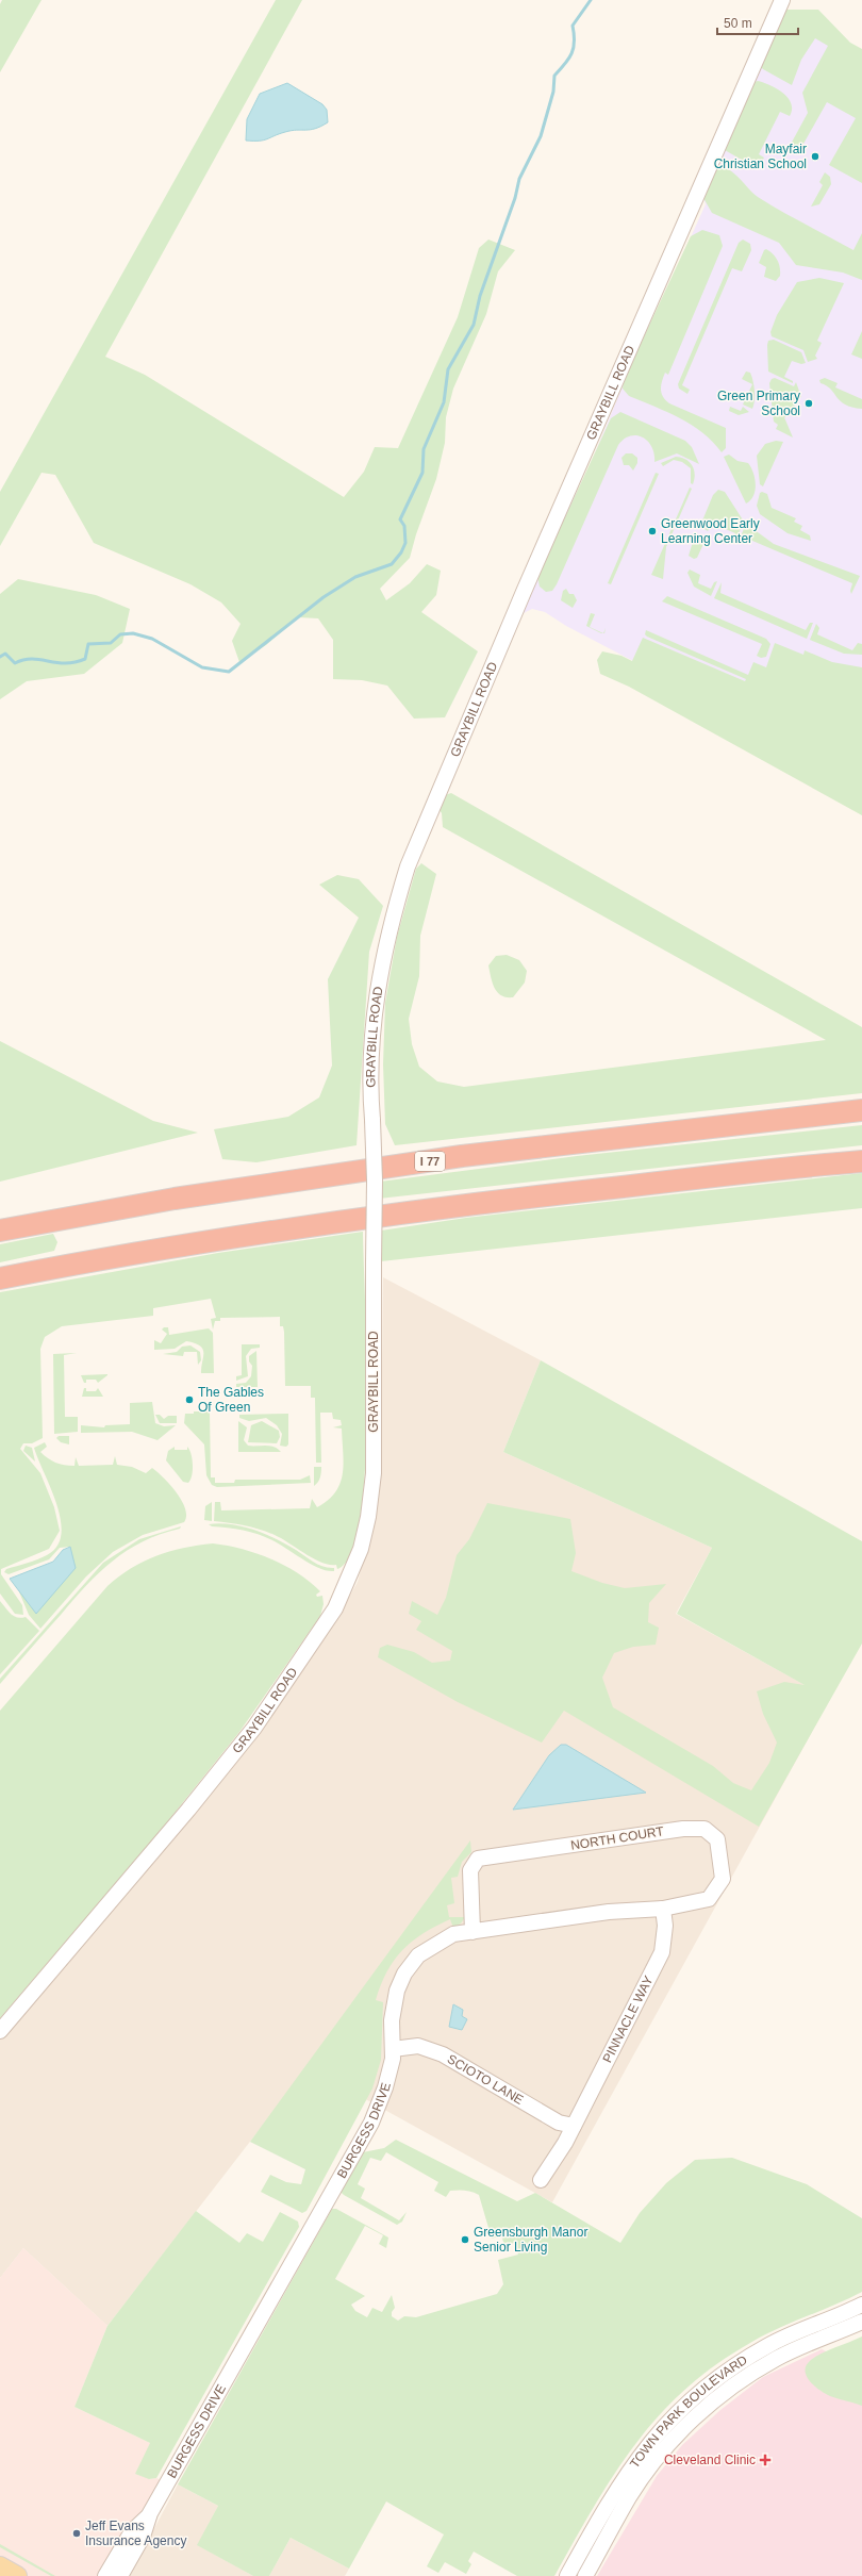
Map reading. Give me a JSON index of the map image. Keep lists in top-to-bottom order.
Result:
{
  "streets": {
    "highway": ["I 77"],
    "street": [
      "GRAYBILL ROAD",
      "NORTH COURT",
      "PINNACLE WAY",
      "SCIOTO LANE",
      "BURGESS DRIVE",
      "TOWN PARK BOULEVARD"
    ]
  },
  "crossings": [
    ["NORTH COURT", "PINNACLE WAY"],
    ["NORTH COURT", "BURGESS DRIVE"],
    ["PINNACLE WAY", "SCIOTO LANE"],
    ["PINNACLE WAY", "BURGESS DRIVE"],
    ["SCIOTO LANE", "BURGESS DRIVE"]
  ],
  "places": {
    "other": [
      "Mayfair Christian School",
      "Green Primary School",
      "Greenwood Early Learning Center",
      "The Gables Of Green",
      "Greensburgh Manor Senior Living",
      "Jeff Evans Insurance Agency"
    ],
    "health": ["Cleveland Clinic"]
  },
  "scale_bar": "50 m"
}
